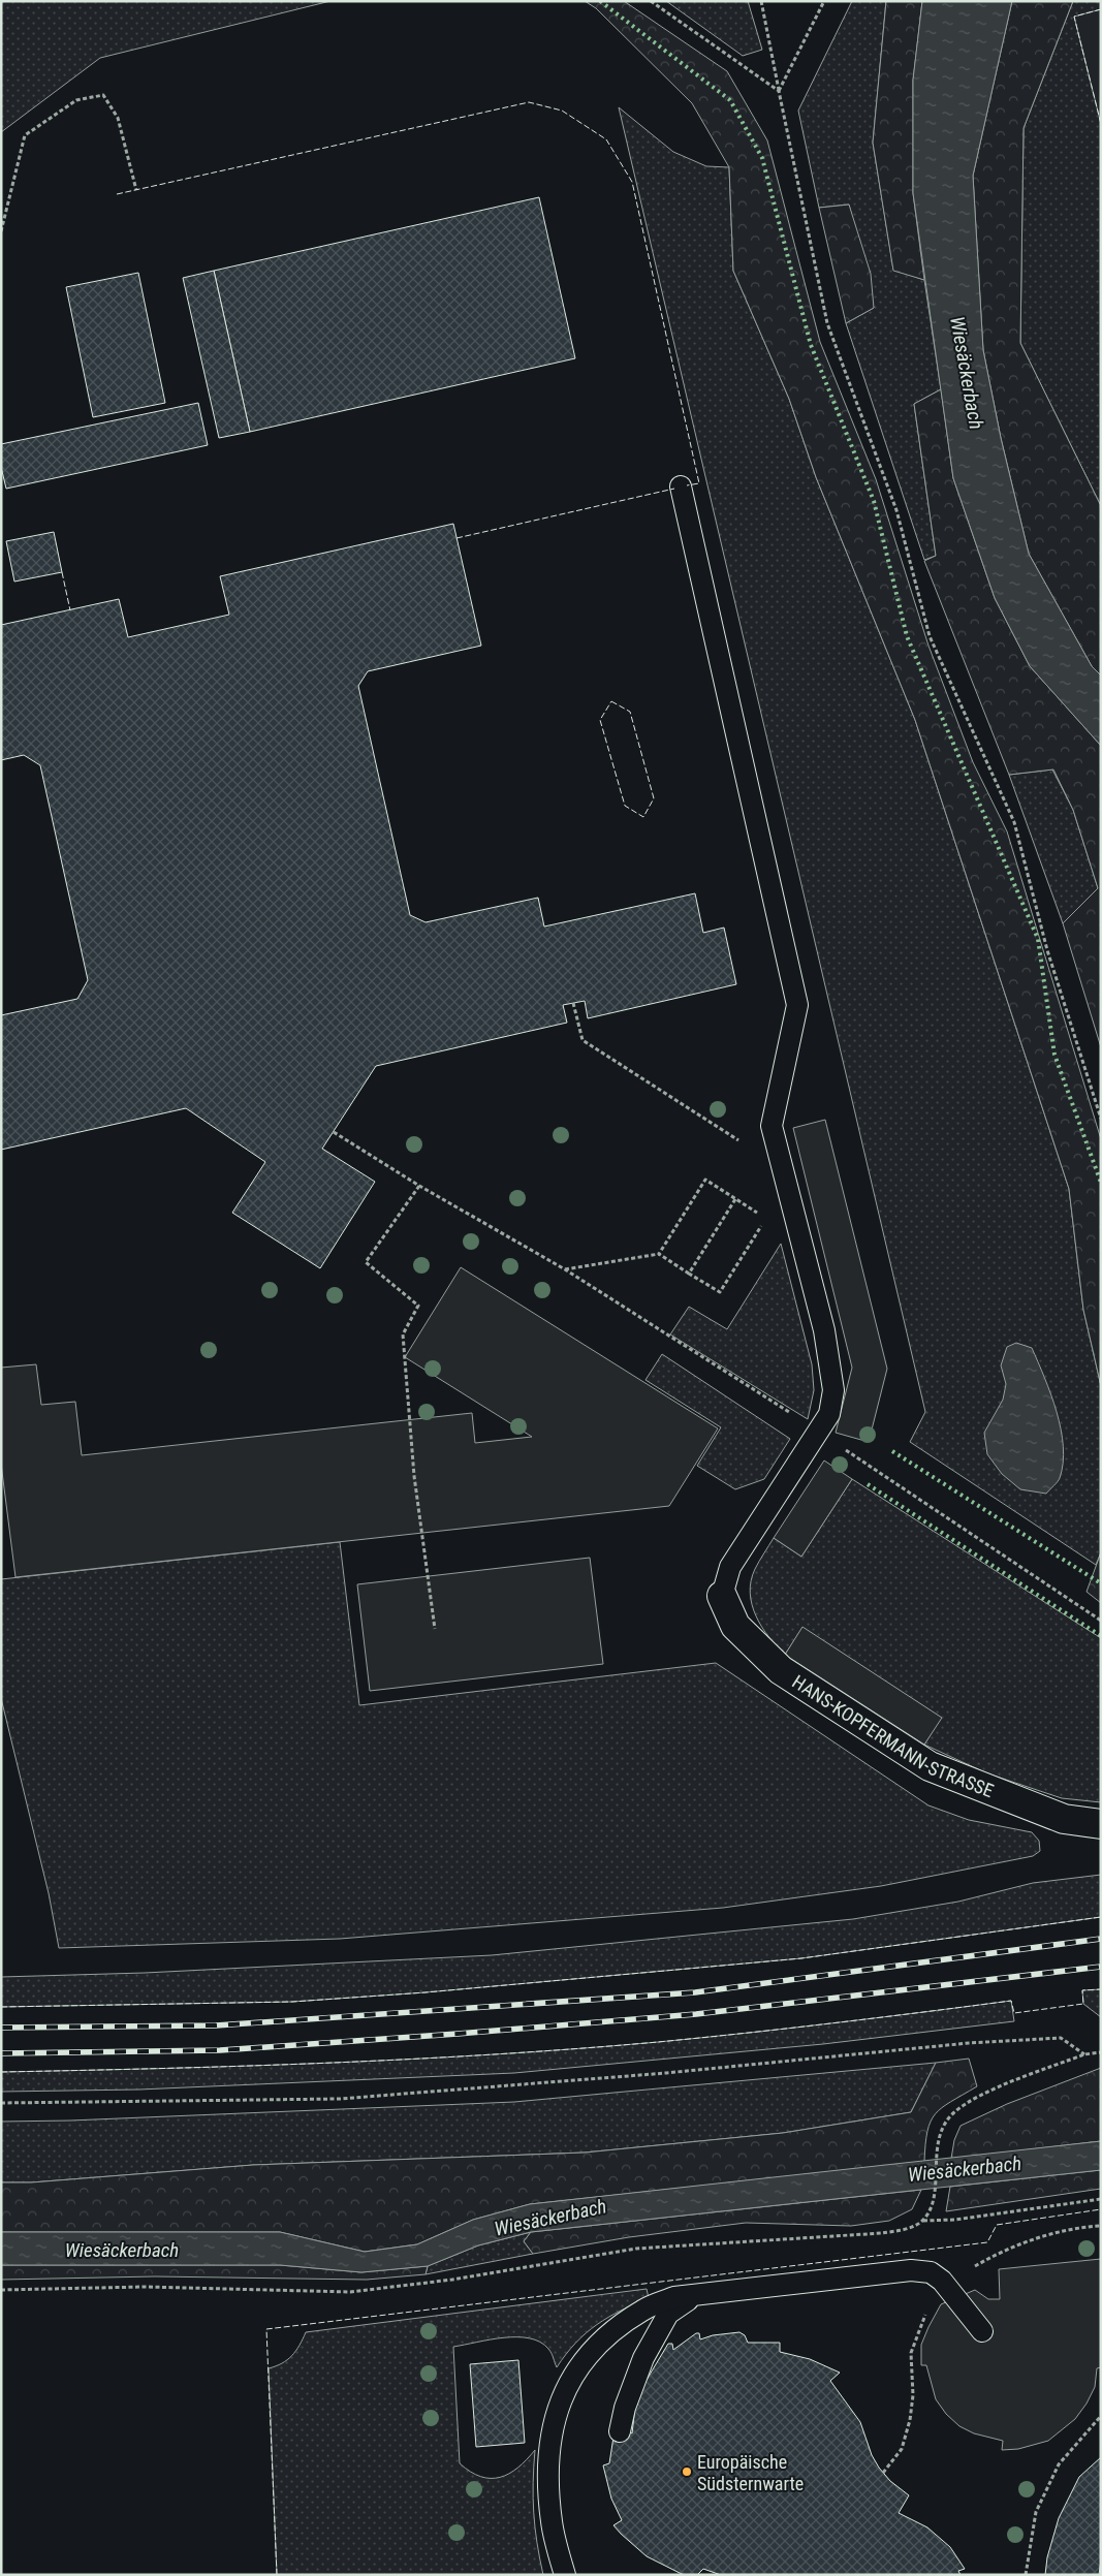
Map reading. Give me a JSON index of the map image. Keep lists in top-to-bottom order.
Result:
{
  "streets": {
    "street": ["HANS-KOPFERMANN-STRASSE"]
  },
  "water": ["Wiesäckerbach"],
  "places": ["Europäische Südsternwarte"]
}
